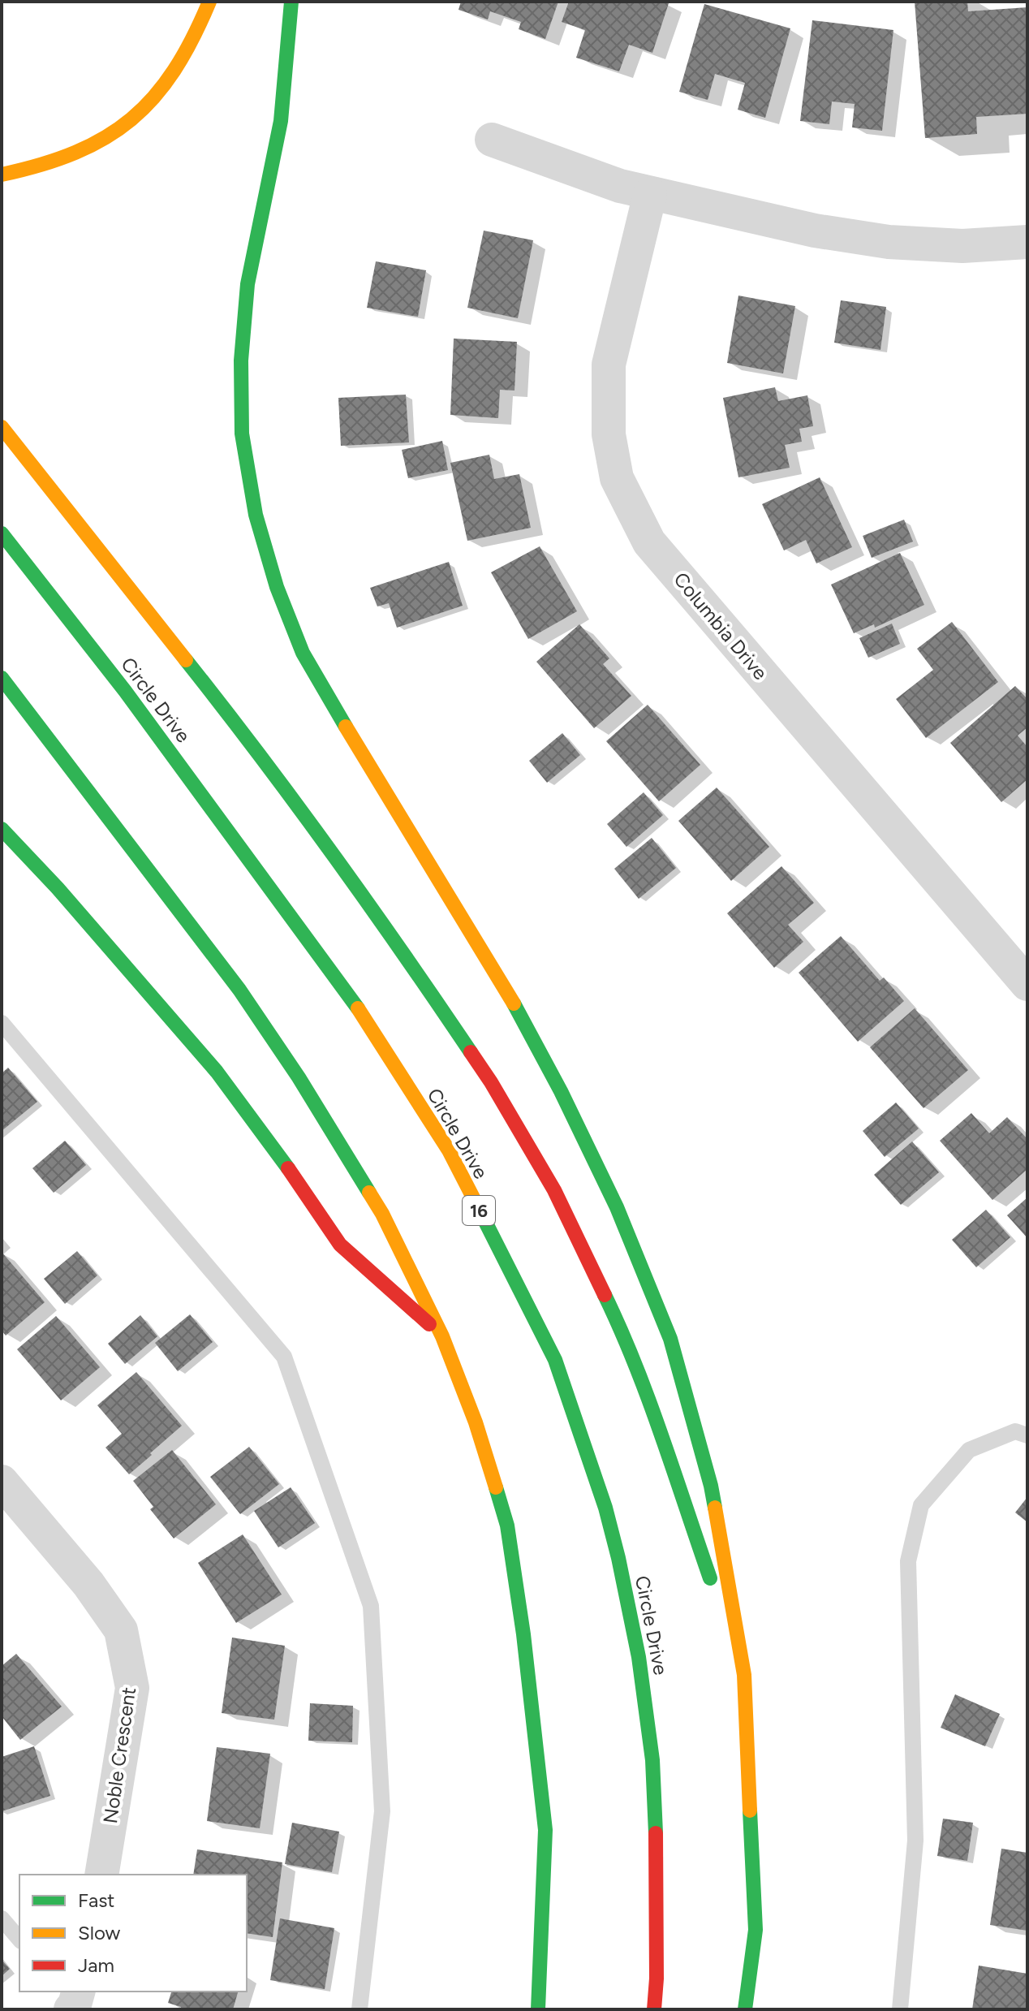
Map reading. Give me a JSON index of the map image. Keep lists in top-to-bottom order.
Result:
{
  "streets": {
    "highway": ["Circle Drive", "16"],
    "street": ["Columbia Drive", "Noble Crescent"]
  },
  "legend": ["Fast", "Slow", "Jam"]
}
